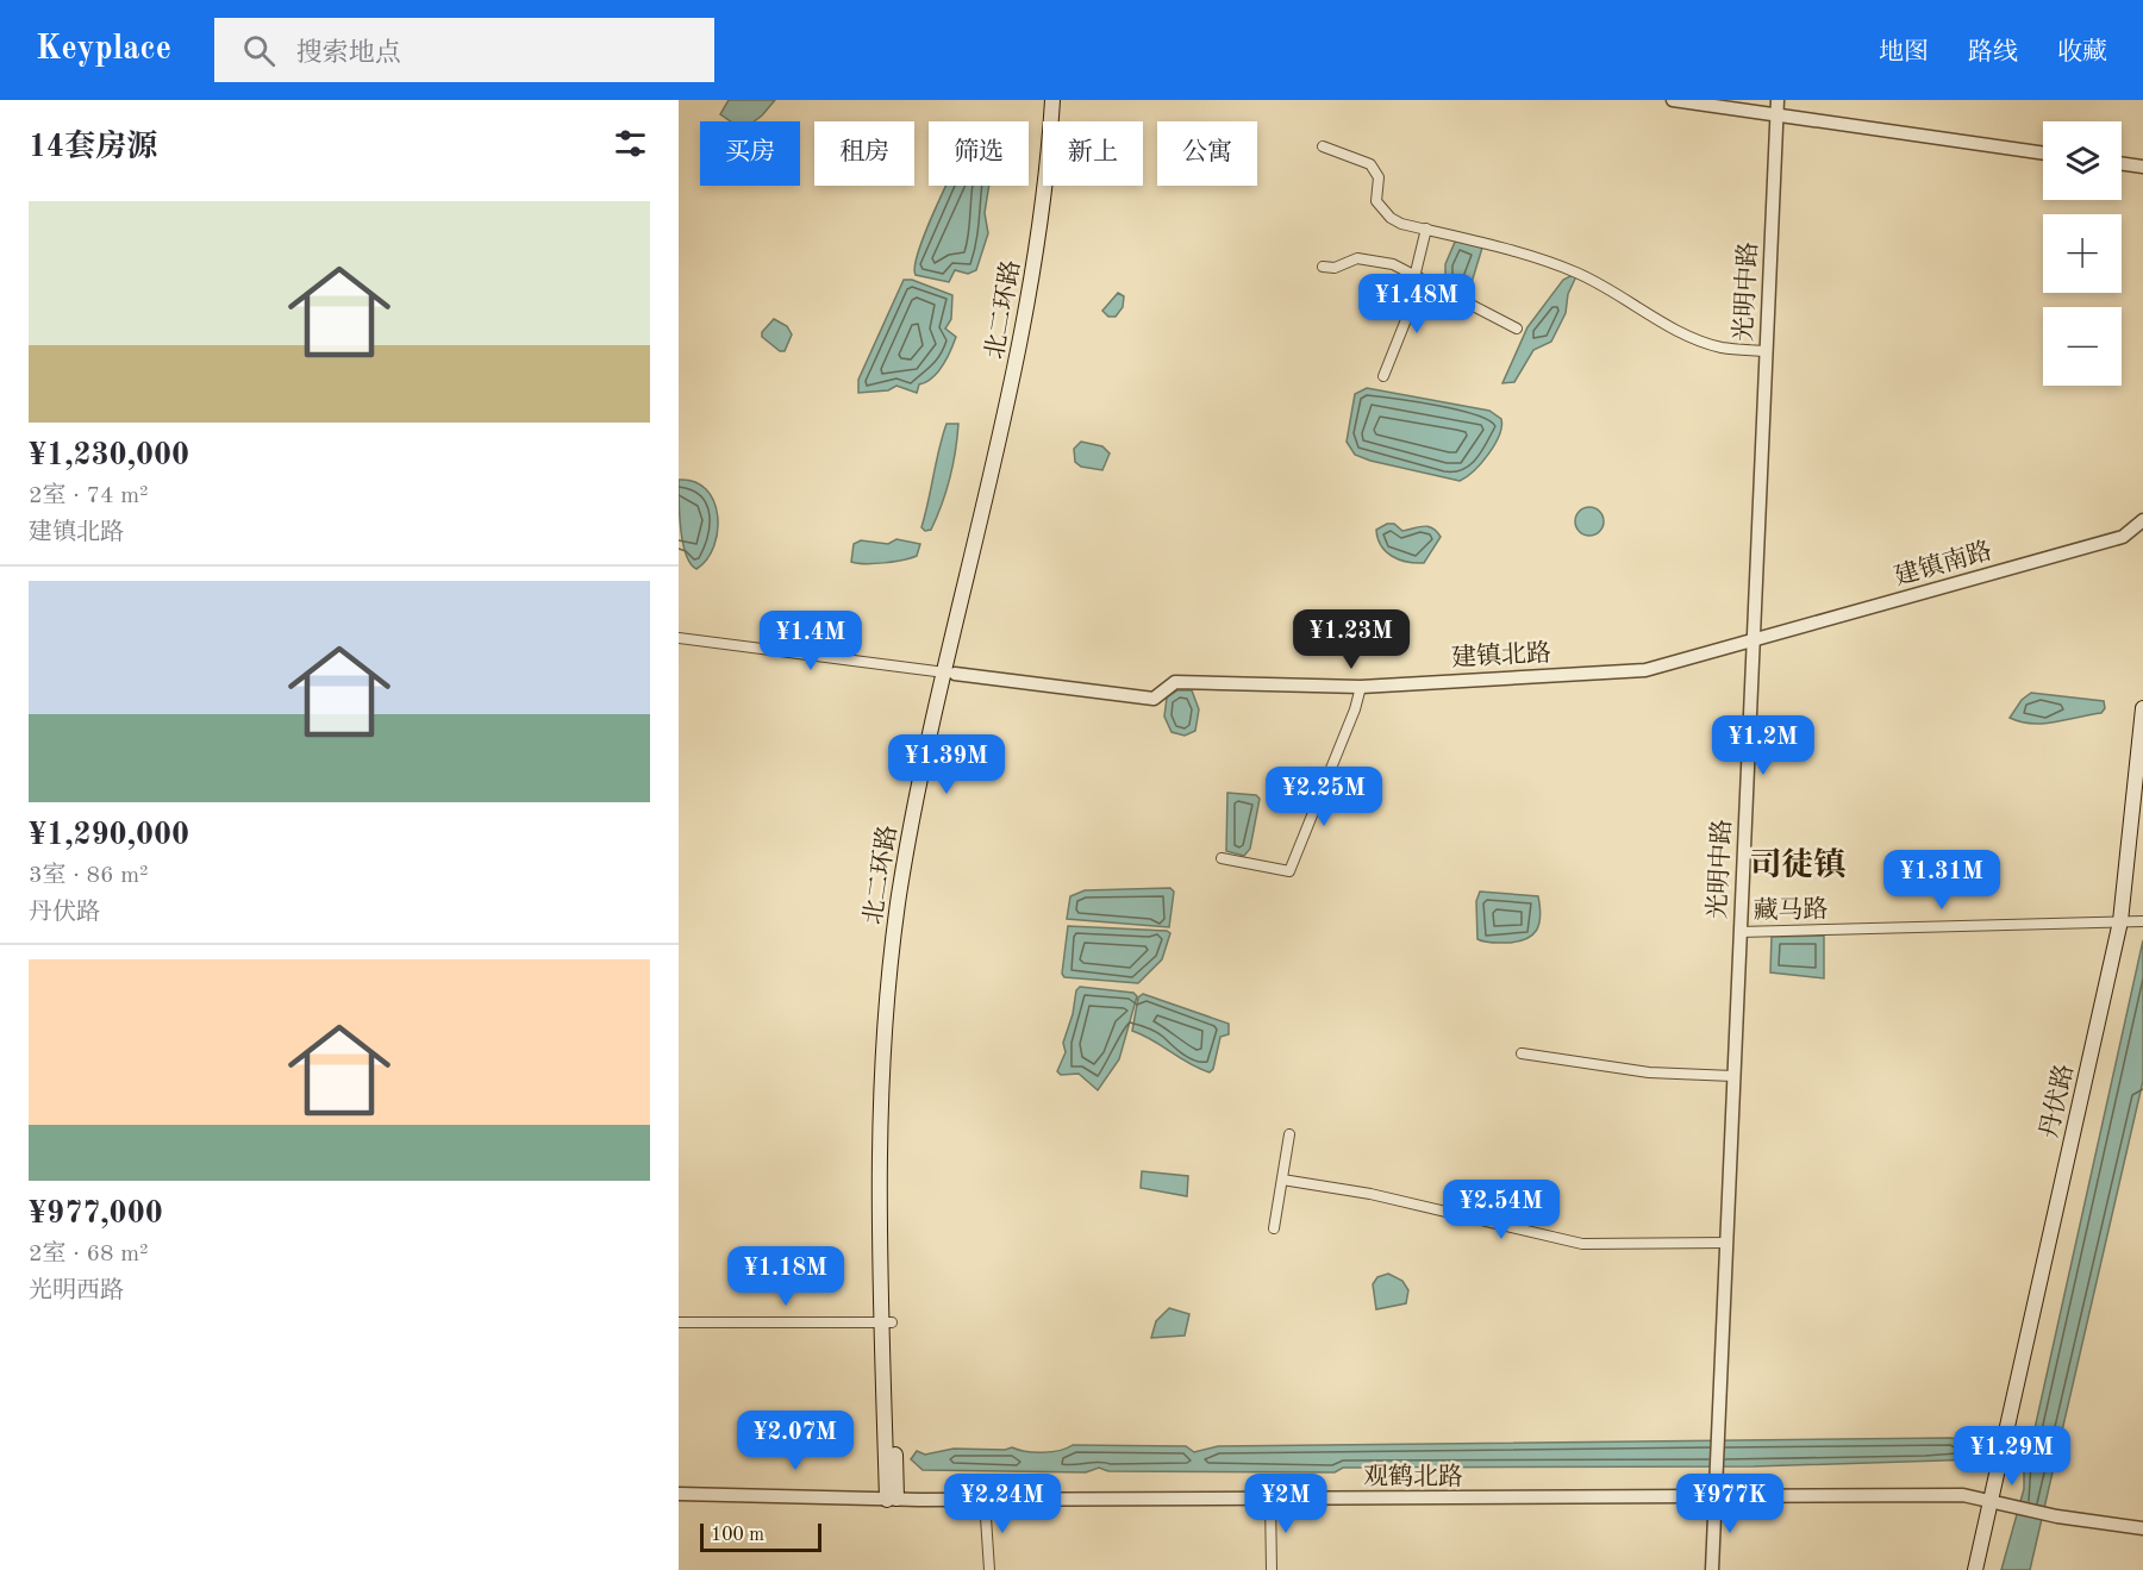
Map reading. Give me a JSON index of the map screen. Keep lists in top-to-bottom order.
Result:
{
  "streets": {
    "main road": ["北二环路", "丹伏路"],
    "street": [
      "光明中路",
      "建镇南路",
      "建镇北路",
      "藏马路",
      "观鹤北路"
    ]
  },
  "crossings": [
    ["光明中路", "建镇南路"],
    ["光明中路", "建镇北路"],
    ["光明中路", "藏马路"],
    ["光明中路", "观鹤北路"],
    ["北二环路", "建镇北路"],
    ["北二环路", "观鹤北路"],
    ["建镇南路", "建镇北路"],
    ["藏马路", "丹伏路"],
    ["丹伏路", "观鹤北路"]
  ],
  "districts": ["司徒镇"],
  "scale_bar": "100 m",
  "page": {
    "header": "Keyplace",
    "search": "搜索地点",
    "nav": ["地图", "路线", "收藏"],
    "heading": "14套房源",
    "map_buttons": ["+", "−"],
    "chip": [
      "买房",
      "租房",
      "筛选",
      "新上",
      "公寓"
    ],
    "list": [
      {
        "name": "¥1,230,000",
        "note": "2室 · 74 m² · 建镇北路"
      },
      {
        "name": "¥1,290,000",
        "note": "3室 · 86 m² · 丹伏路"
      },
      {
        "name": "¥977,000",
        "note": "2室 · 68 m² · 光明西路"
      }
    ],
    "price": [
      "¥1.48M",
      "¥1.23M",
      "¥1.4M",
      "¥1.2M",
      "¥1.39M",
      "¥2.25M",
      "¥1.31M",
      "¥2.54M",
      "¥1.18M",
      "¥2.07M",
      "¥1.29M",
      "¥2.24M",
      "¥2M",
      "¥977K"
    ],
    "scale": "100 m"
  }
}
